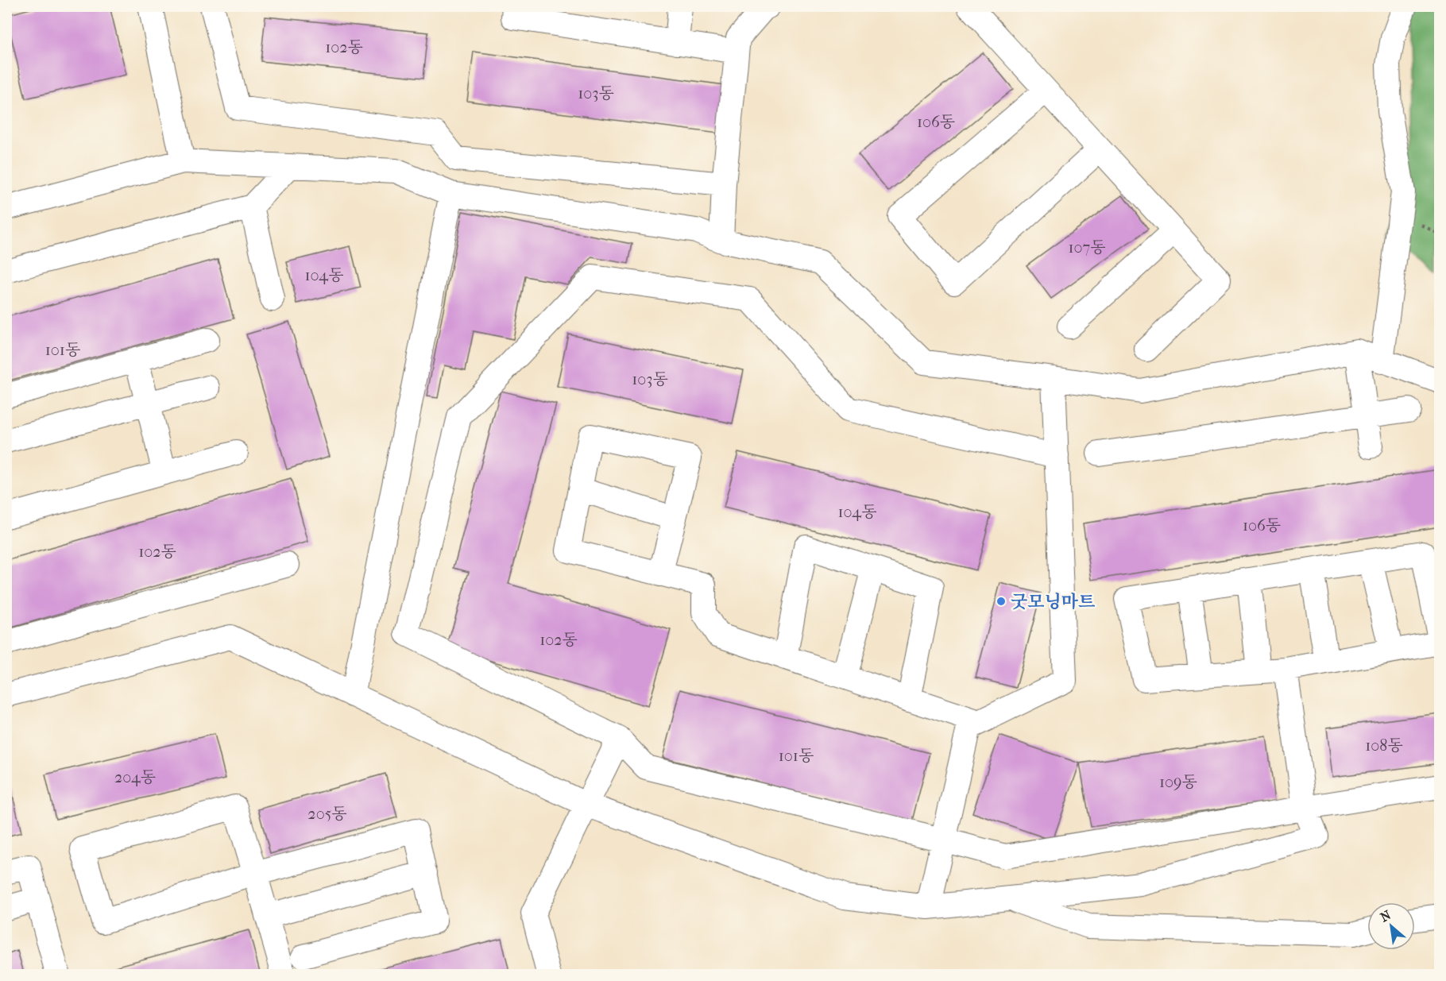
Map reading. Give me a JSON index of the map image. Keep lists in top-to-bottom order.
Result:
{
  "places": ["굿모닝마트"],
  "house_numbers": [
    "102동",
    "103동",
    "106동",
    "107동",
    "104동",
    "101동",
    "103동",
    "104동",
    "106동",
    "102동",
    "102동",
    "108동",
    "101동",
    "204동",
    "109동",
    "205동"
  ],
  "north": "top left"
}
